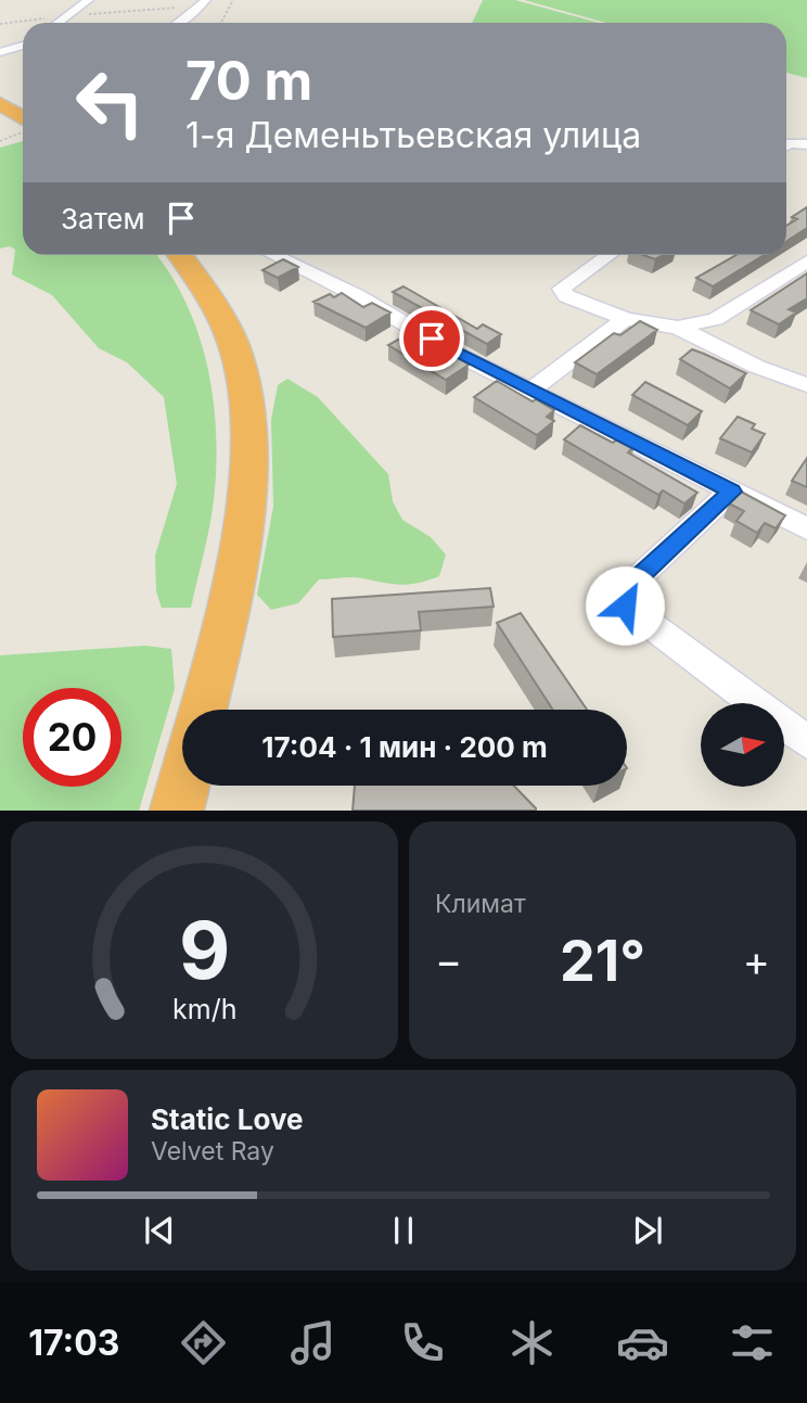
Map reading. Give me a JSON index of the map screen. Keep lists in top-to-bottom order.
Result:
{
  "north": "right",
  "page": {
    "turn": ["70 m", "1-я Деменьтьевская улица"],
    "then": "Затем",
    "limit": "20",
    "trip": "17:04 · 1 мин · 200 m",
    "tile": "Климат",
    "heat": ["−", "21°", "+"],
    "song": ["Static Love", "Velvet Ray"],
    "tabs": "17:03",
    "gauge": ["9", "km/h"]
  }
}
